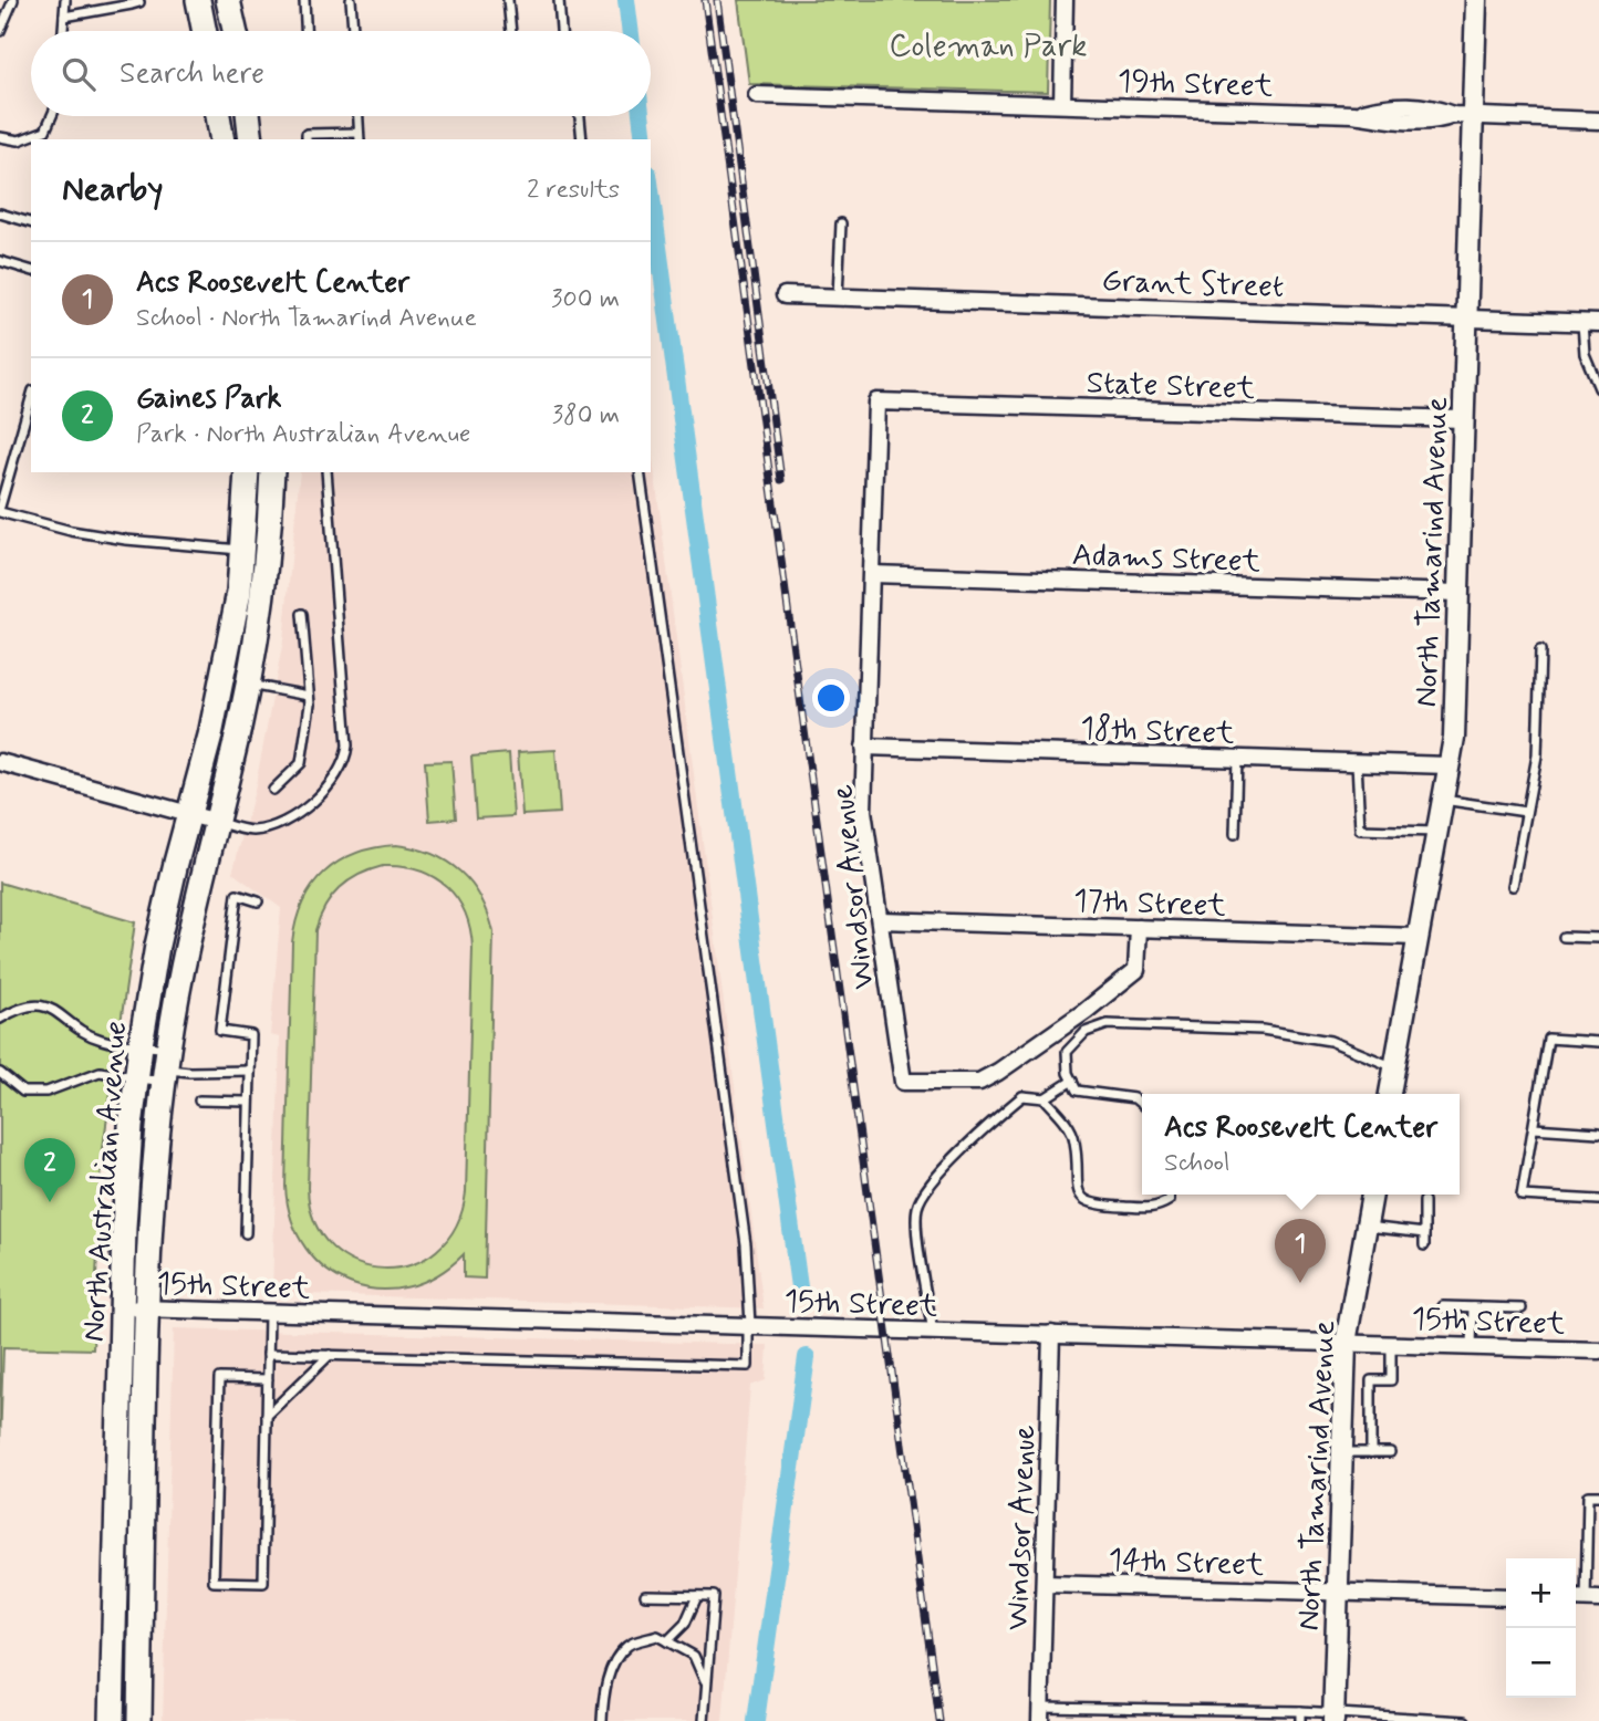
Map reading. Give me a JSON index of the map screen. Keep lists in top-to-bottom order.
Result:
{
  "streets": {
    "main road": ["North Australian Avenue"],
    "street": [
      "19th Street",
      "Grant Street",
      "State Street",
      "North Tamarind Avenue",
      "Adams Street",
      "18th Street",
      "Windsor Avenue",
      "17th Street",
      "15th Street",
      "14th Street"
    ]
  },
  "crossings": [
    ["19th Street", "North Tamarind Avenue"],
    ["Grant Street", "North Tamarind Avenue"],
    ["State Street", "North Tamarind Avenue"],
    ["State Street", "Windsor Avenue"],
    ["North Tamarind Avenue", "Adams Street"],
    ["North Tamarind Avenue", "18th Street"],
    ["North Tamarind Avenue", "17th Street"],
    ["North Tamarind Avenue", "15th Street"],
    ["North Tamarind Avenue", "14th Street"],
    ["Adams Street", "Windsor Avenue"],
    ["18th Street", "Windsor Avenue"],
    ["Windsor Avenue", "17th Street"],
    ["Windsor Avenue", "15th Street"],
    ["Windsor Avenue", "14th Street"],
    ["North Australian Avenue", "15th Street"]
  ],
  "parks": ["Coleman Park"],
  "page": {
    "search": "Search here",
    "heading": ["Nearby", "2 results"],
    "list": [
      {
        "mark": "1",
        "name": "Acs Roosevelt Center",
        "note": "School · North Tamarind Avenue",
        "value": "300 m"
      },
      {
        "mark": "2",
        "name": "Gaines Park",
        "note": "Park · North Australian Avenue",
        "value": "380 m"
      }
    ],
    "popup": ["Acs Roosevelt Center", "School"],
    "pins": ["2", "1"],
    "map_buttons": ["+", "−"]
  }
}
